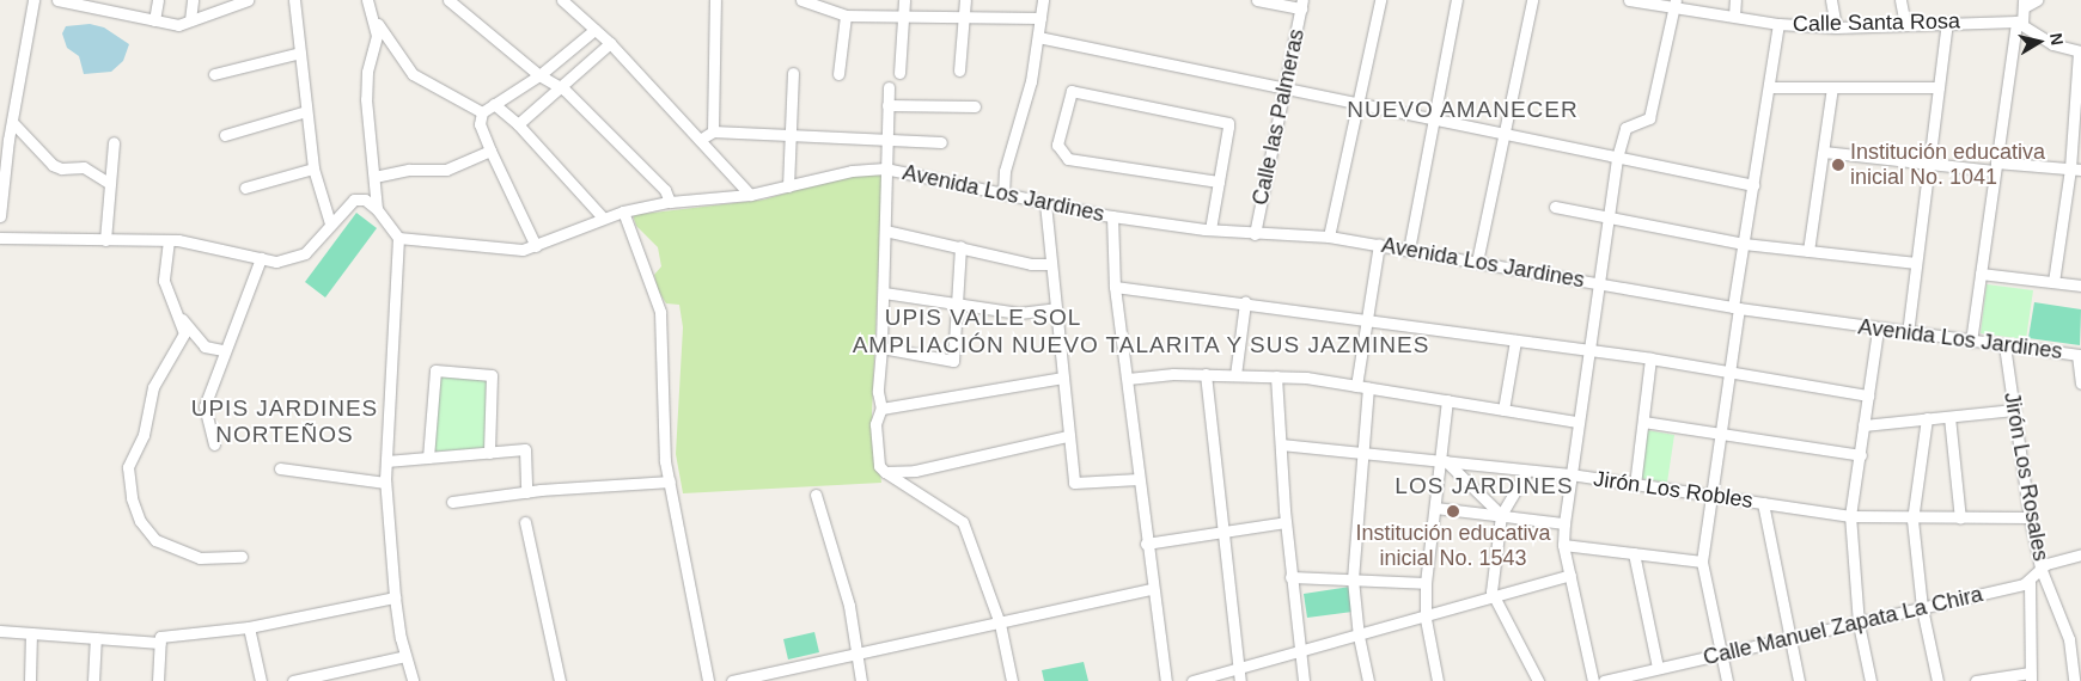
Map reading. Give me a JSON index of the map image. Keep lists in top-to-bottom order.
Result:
{
  "streets": {
    "street": [
      "Calle Santa Rosa",
      "Calle las Palmeras",
      "Avenida Los Jardines",
      "Jirón Los Rosales",
      "Jirón Los Robles",
      "Calle Manuel Zapata La Chira"
    ]
  },
  "crossings": [
    ["Calle las Palmeras", "Avenida Los Jardines"],
    ["Avenida Los Jardines", "Jirón Los Rosales"],
    ["Jirón Los Rosales", "Jirón Los Robles"]
  ],
  "districts": [
    "NUEVO AMANECER",
    "UPIS VALLE SOL",
    "AMPLIACIÓN NUEVO TALARITA Y SUS JAZMINES",
    "UPIS JARDINES NORTEÑOS",
    "LOS JARDINES"
  ],
  "places": ["Institución educativa inicial No. 1041", "Institución educativa inicial No. 1543"],
  "north": "right"
}
